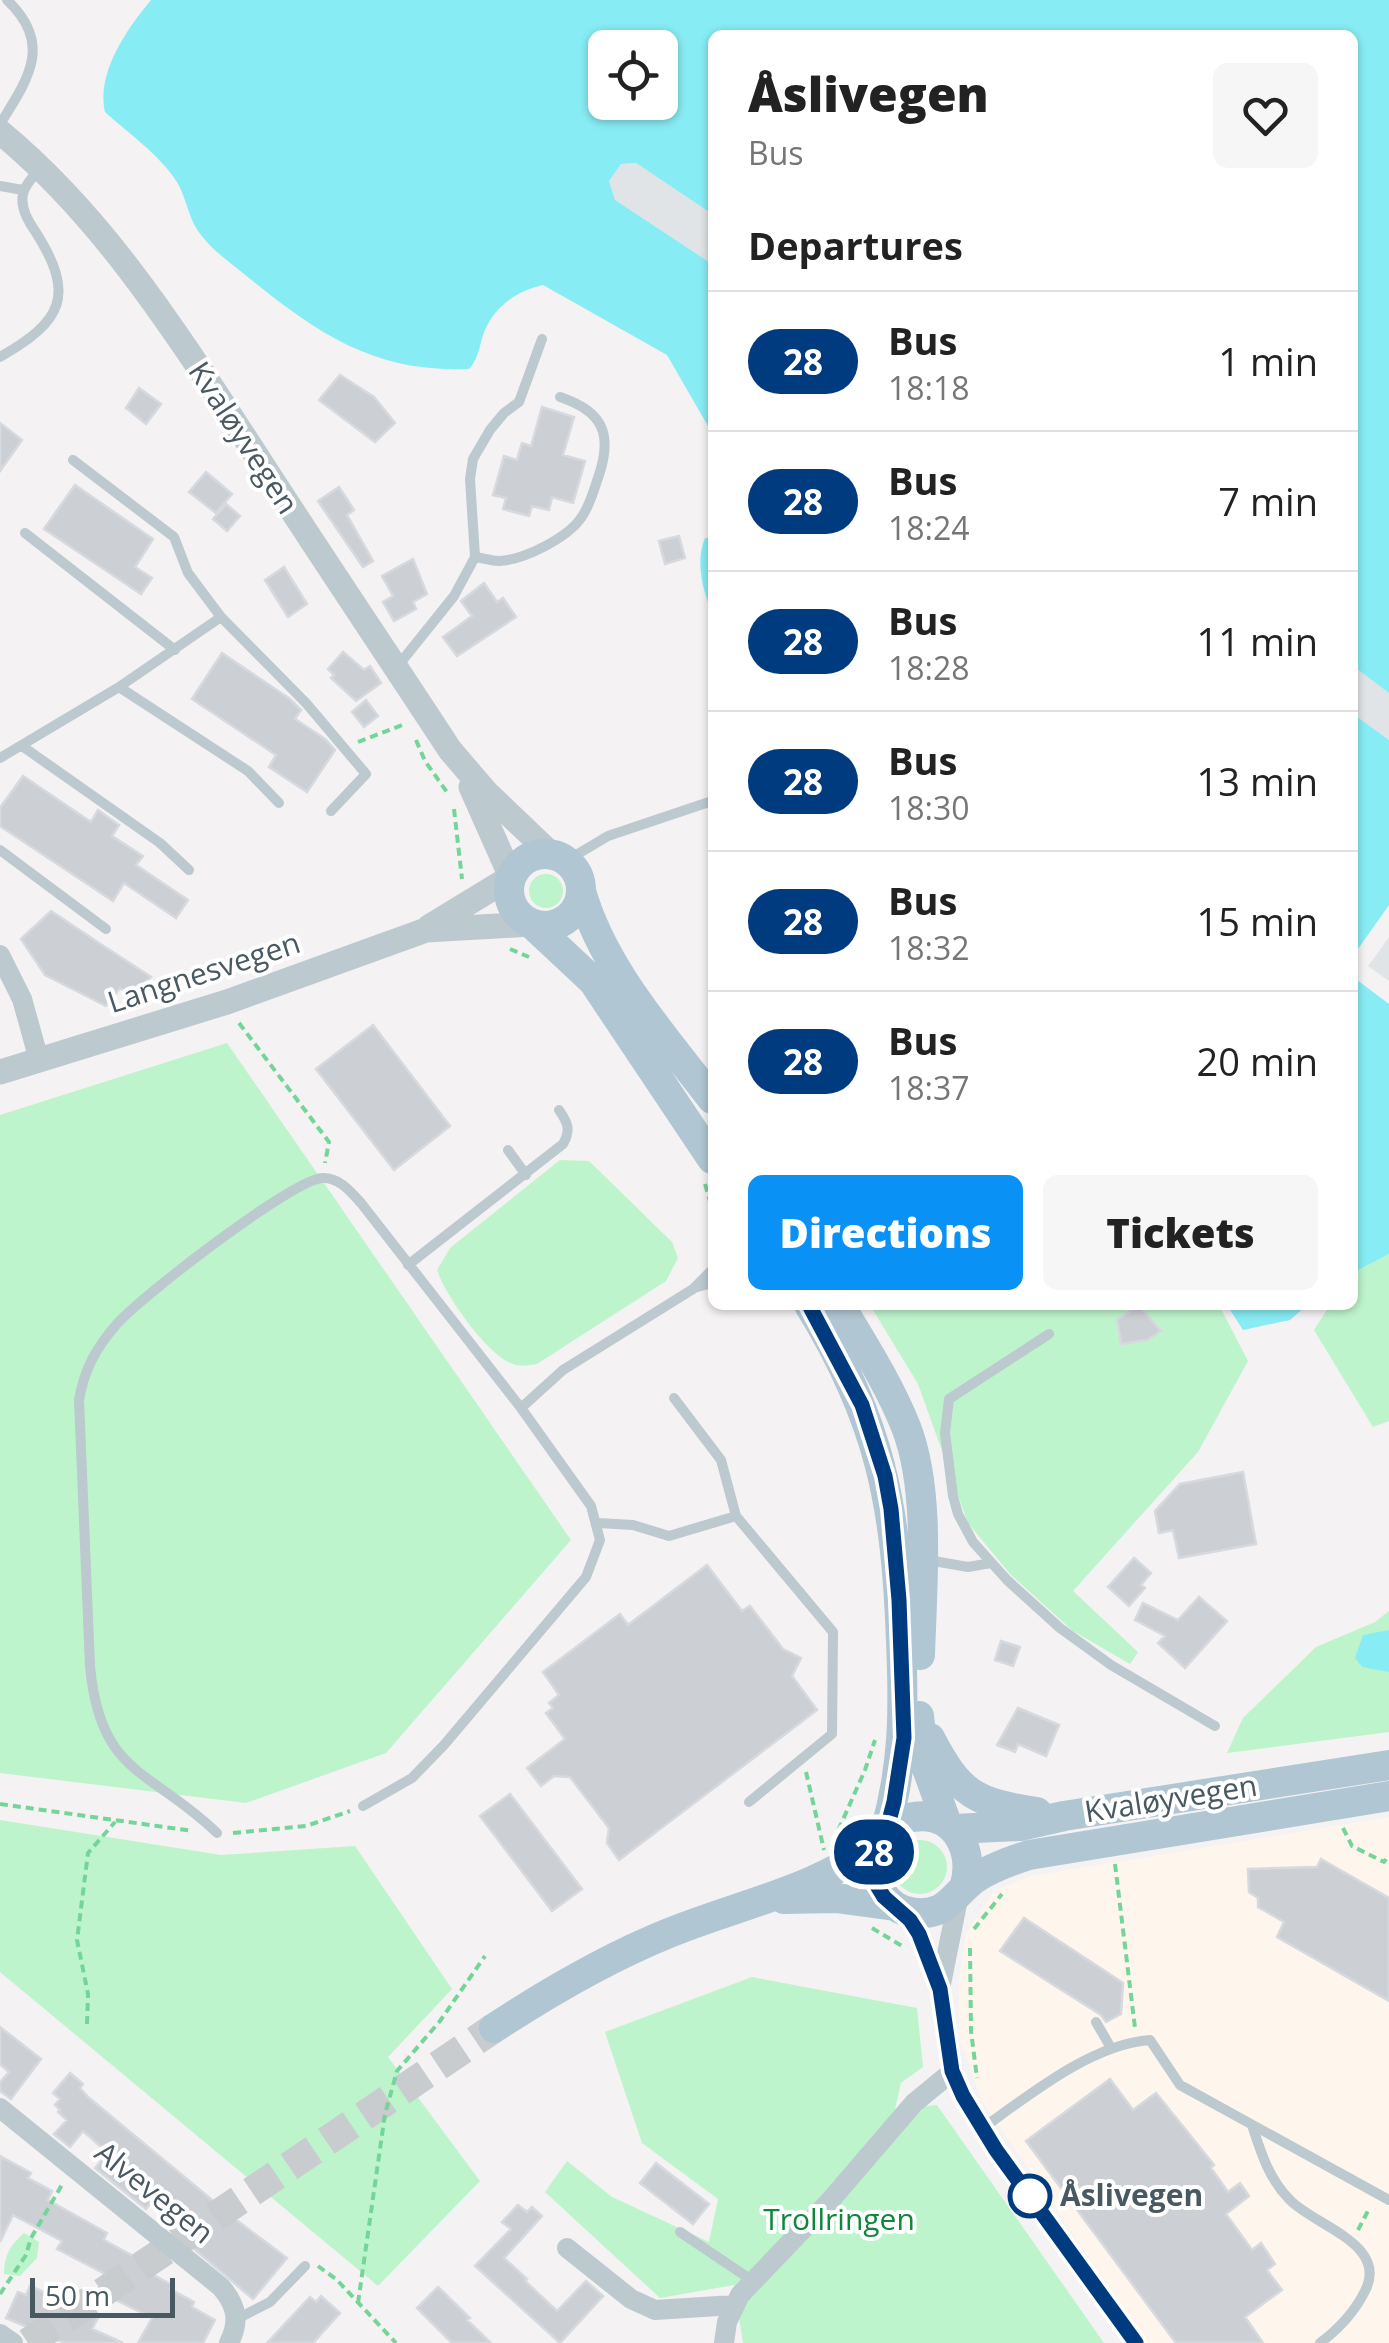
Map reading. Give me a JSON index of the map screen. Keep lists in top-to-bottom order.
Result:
{
  "streets": {
    "main road": ["Kvaløyvegen"],
    "street": ["Langnesvegen", "Alvevegen"]
  },
  "crossings": [
    ["Kvaløyvegen", "Langnesvegen"]
  ],
  "parks": ["Trollringen"],
  "places": ["Åslivegen"],
  "lines": ["bus line 28"],
  "scale_bar": "50 m",
  "page": {
    "on_map": "28",
    "heading": [
      ["Åslivegen", "Bus"],
      "Departures"
    ],
    "list": [
      {
        "mark": "28",
        "name": "Bus",
        "note": "18:18",
        "value": "1 min"
      },
      {
        "mark": "28",
        "name": "Bus",
        "note": "18:24",
        "value": "7 min"
      },
      {
        "mark": "28",
        "name": "Bus",
        "note": "18:28",
        "value": "11 min"
      },
      {
        "mark": "28",
        "name": "Bus",
        "note": "18:30",
        "value": "13 min"
      },
      {
        "mark": "28",
        "name": "Bus",
        "note": "18:32",
        "value": "15 min"
      },
      {
        "mark": "28",
        "name": "Bus",
        "note": "18:37",
        "value": "20 min"
      }
    ],
    "buttons": ["Directions", "Tickets"],
    "scale": "50 m"
  }
}
